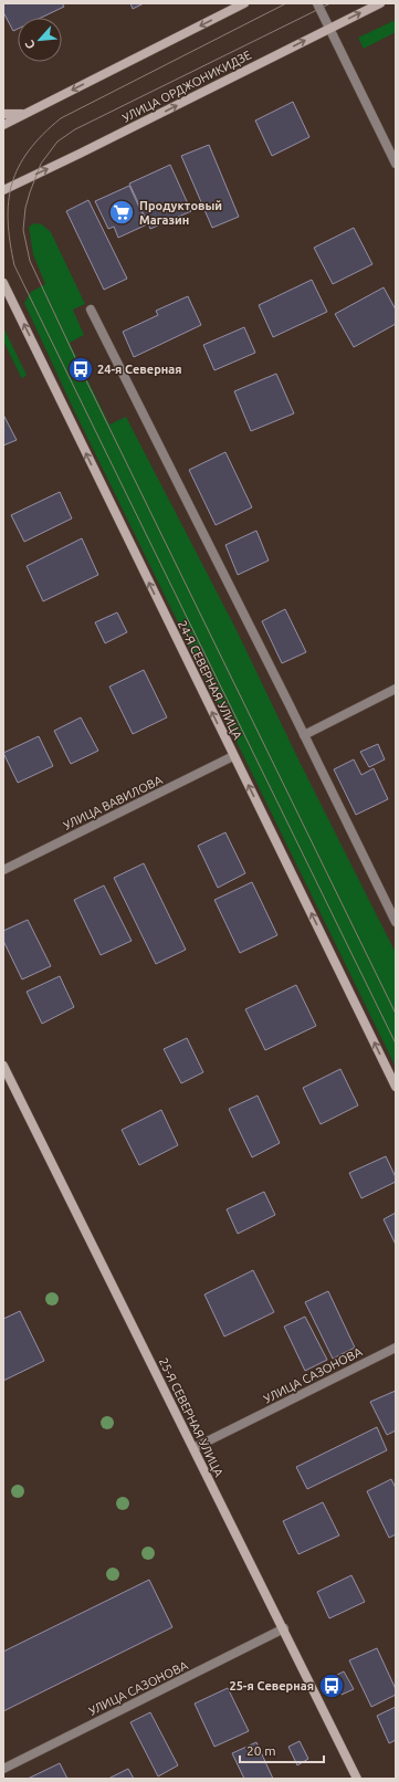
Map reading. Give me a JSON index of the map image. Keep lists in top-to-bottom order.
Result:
{
  "streets": {
    "main road": ["УЛИЦА ОРДЖОНИКИДЗЕ", "24-Я СЕВЕРНАЯ УЛИЦА", "25-Я СЕВЕРНАЯ УЛИЦА"],
    "street": ["УЛИЦА ВАВИЛОВА", "УЛИЦА САЗОНОВА"]
  },
  "crossings": [
    ["24-Я СЕВЕРНАЯ УЛИЦА", "УЛИЦА ВАВИЛОВА"],
    ["УЛИЦА САЗОНОВА", "25-Я СЕВЕРНАЯ УЛИЦА"]
  ],
  "one_way": ["24-Я СЕВЕРНАЯ УЛИЦА"],
  "places": {
    "supermarket": ["Продуктовый Магазин"],
    "bus stop": ["24-я Северная", "25-я Северная"]
  },
  "scale_bar": "20 m",
  "north": "bottom left"
}
